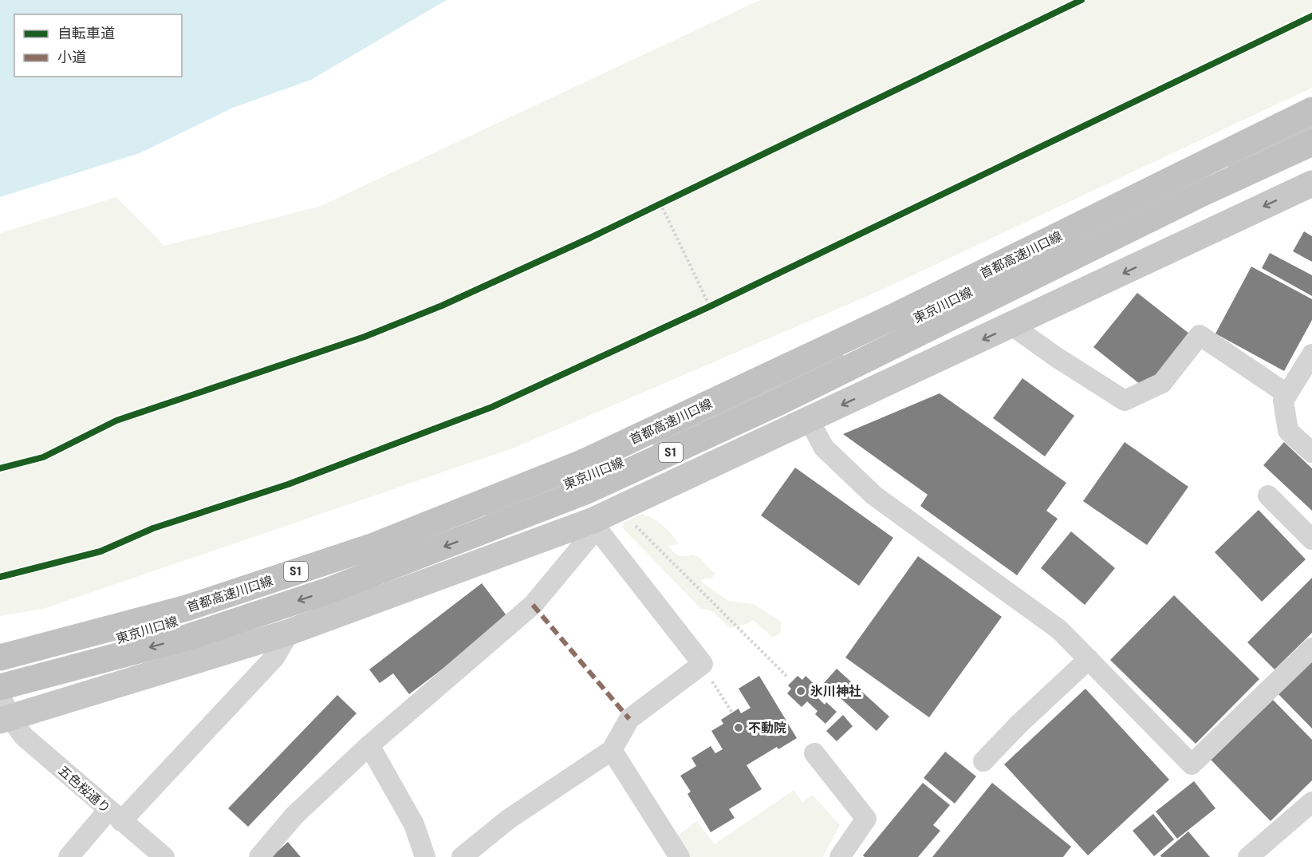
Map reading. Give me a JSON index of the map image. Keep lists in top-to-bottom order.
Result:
{
  "streets": {
    "highway": ["首都高速川口線", "S1"],
    "main road": ["東京川口線"],
    "street": ["五色桜通り"]
  },
  "places": ["氷川神社", "不動院"],
  "legend": ["自転車道", "小道"]
}
